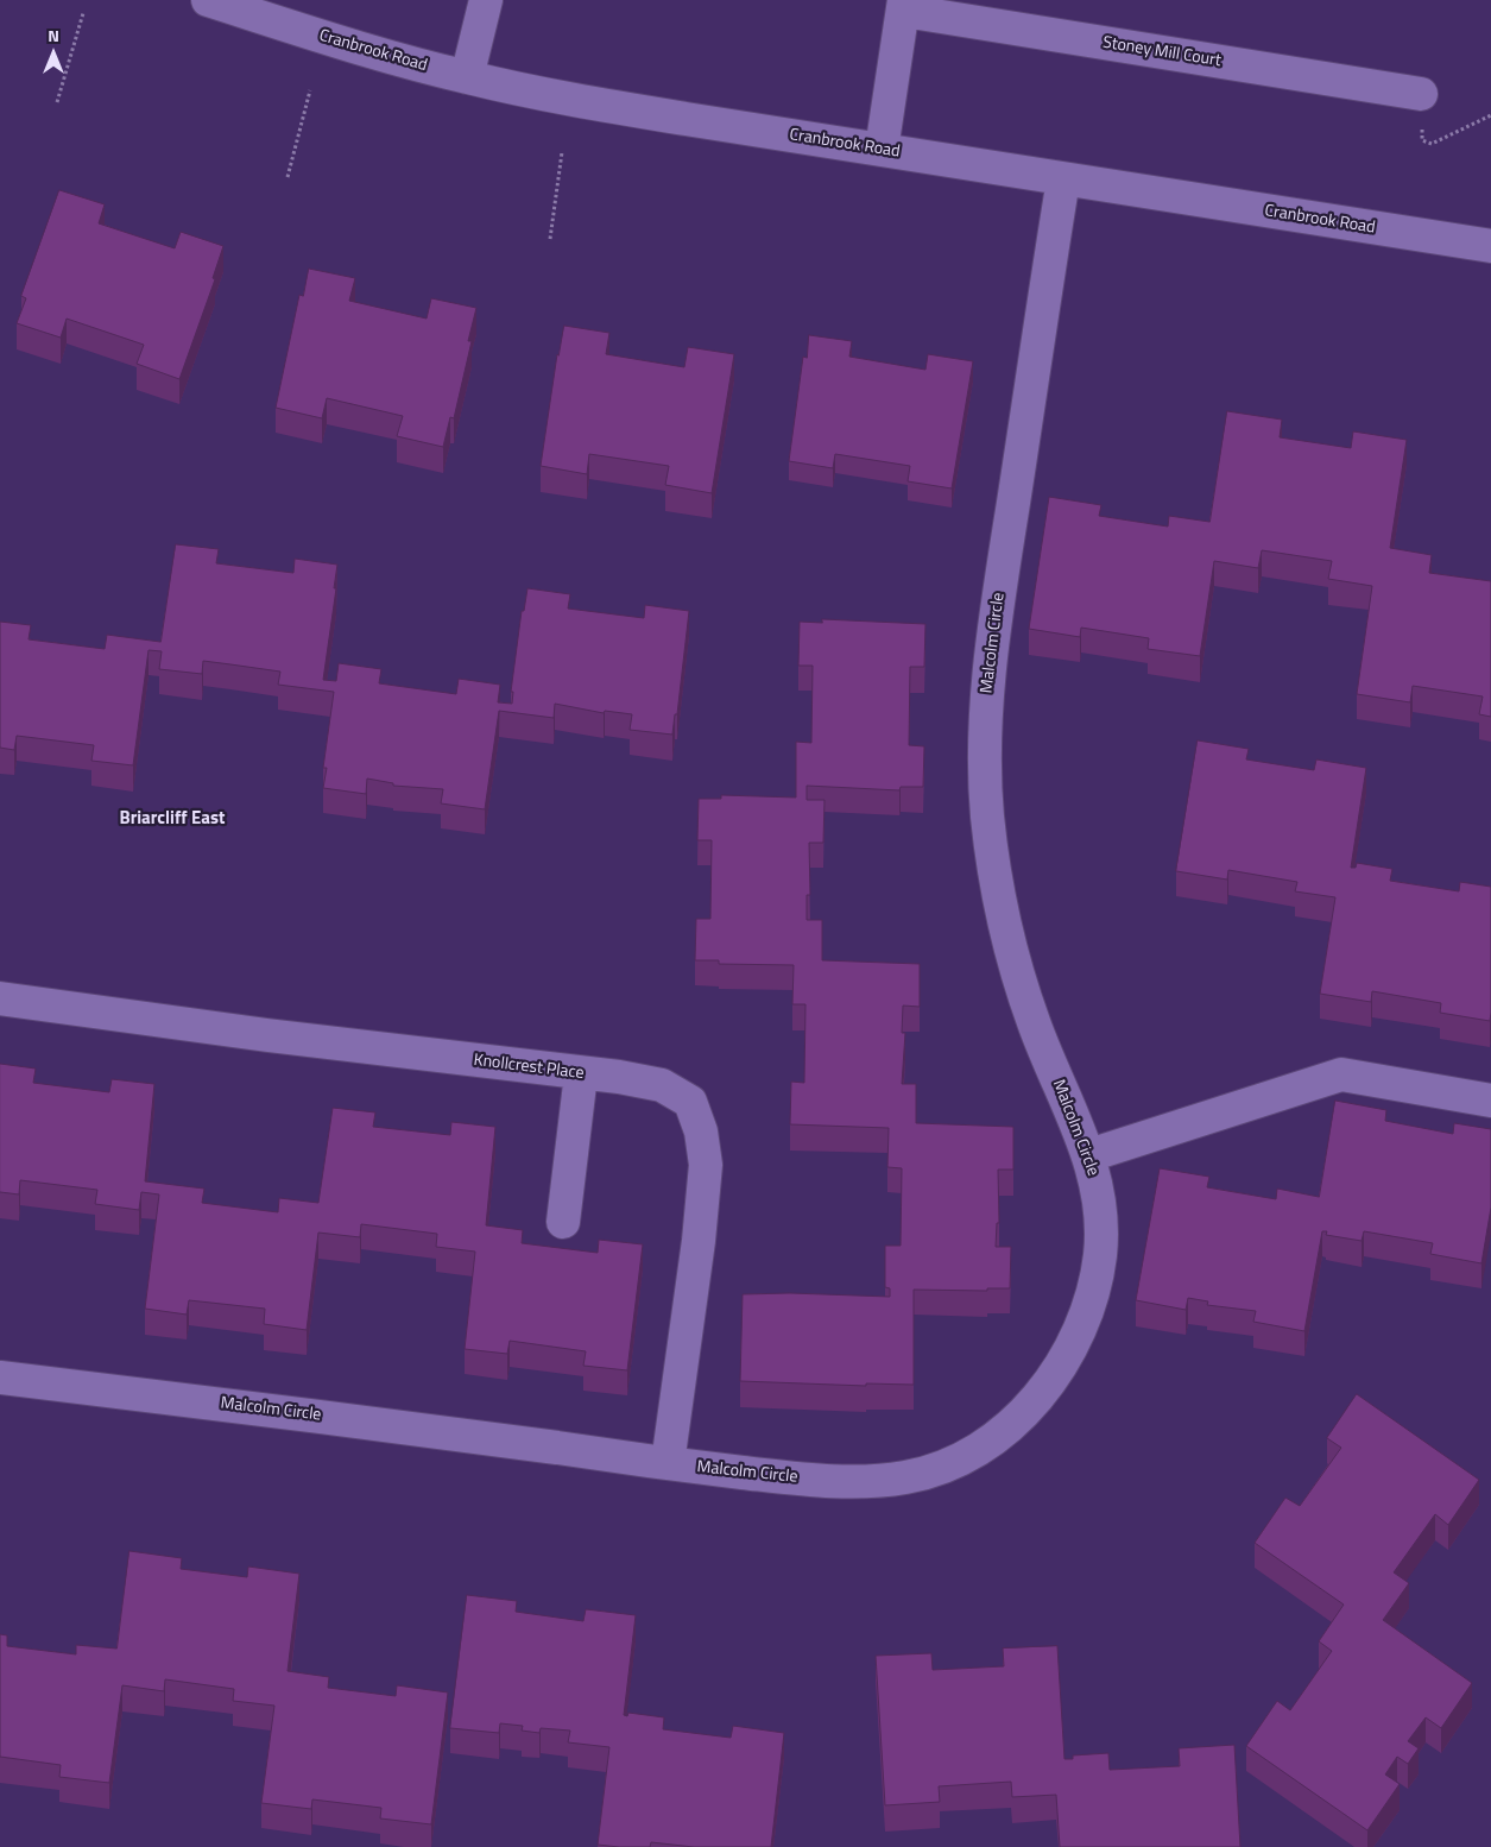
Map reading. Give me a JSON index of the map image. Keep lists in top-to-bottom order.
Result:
{
  "streets": {
    "street": [
      "Cranbrook Road",
      "Stoney Mill Court",
      "Malcolm Circle",
      "Knollcrest Place"
    ]
  },
  "crossings": [
    ["Cranbrook Road", "Malcolm Circle"],
    ["Malcolm Circle", "Knollcrest Place"]
  ],
  "districts": ["Briarcliff East"],
  "north": "top"
}
